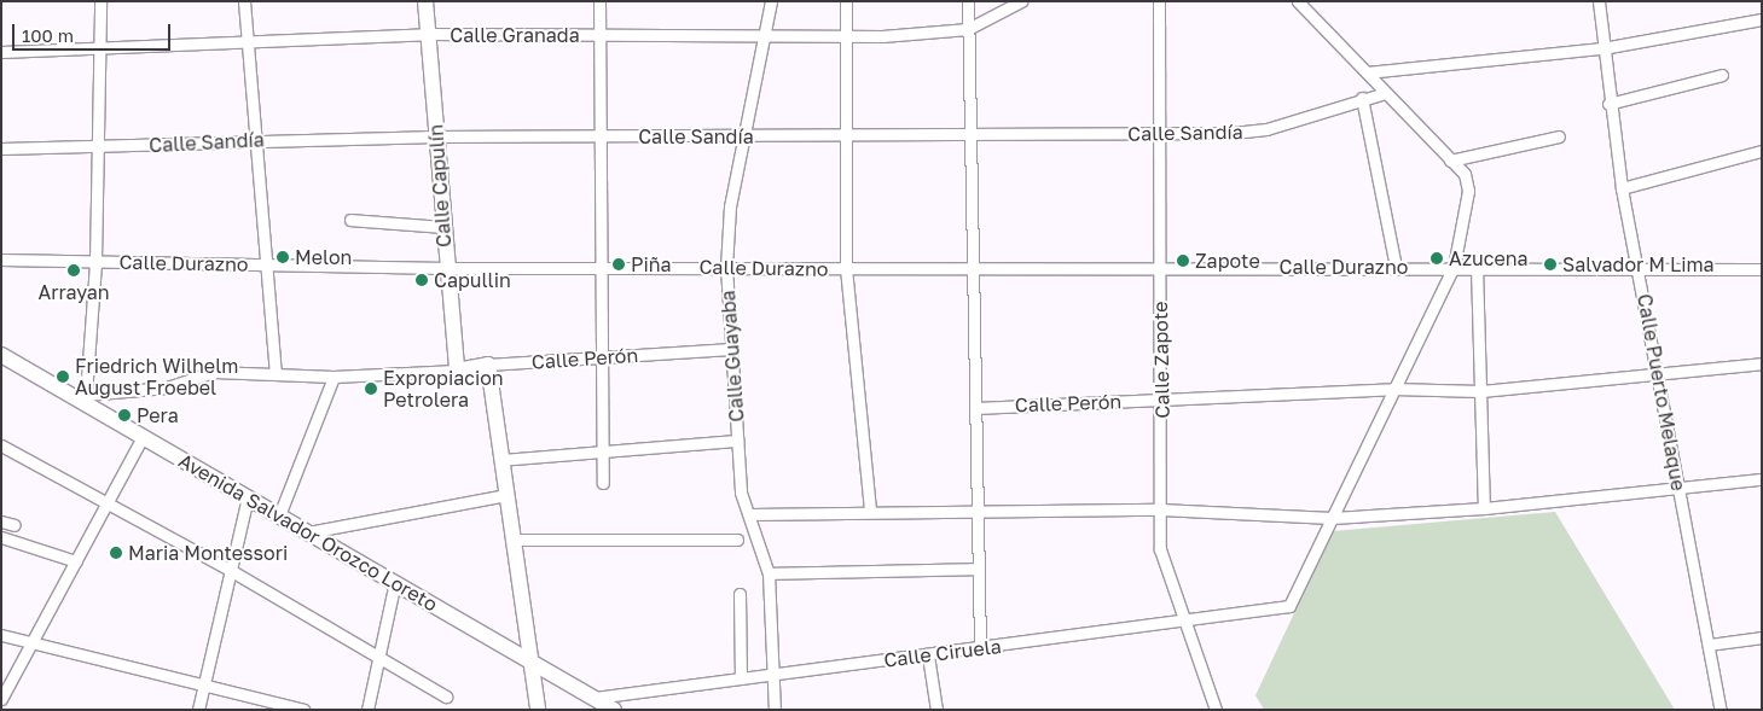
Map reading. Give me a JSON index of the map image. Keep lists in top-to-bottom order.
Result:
{
  "streets": {
    "street": [
      "Calle Granada",
      "Calle Sandía",
      "Calle Capulín",
      "Calle Durazno",
      "Calle Guayaba",
      "Calle Perón",
      "Calle Zapote",
      "Calle Puerto Melaque",
      "Avenida Salvador Orozco Loreto",
      "Calle Ciruela"
    ]
  },
  "crossings": [
    ["Calle Granada", "Calle Capulín"],
    ["Calle Granada", "Calle Guayaba"],
    ["Calle Sandía", "Calle Capulín"],
    ["Calle Sandía", "Calle Guayaba"],
    ["Calle Sandía", "Calle Zapote"],
    ["Calle Capulín", "Calle Durazno"],
    ["Calle Capulín", "Calle Perón"],
    ["Calle Durazno", "Calle Guayaba"],
    ["Calle Durazno", "Calle Zapote"],
    ["Calle Durazno", "Calle Puerto Melaque"],
    ["Calle Guayaba", "Calle Perón"],
    ["Calle Guayaba", "Calle Ciruela"],
    ["Calle Perón", "Calle Zapote"],
    ["Calle Perón", "Calle Puerto Melaque"],
    ["Calle Perón", "Avenida Salvador Orozco Loreto"],
    ["Calle Zapote", "Calle Ciruela"],
    ["Avenida Salvador Orozco Loreto", "Calle Ciruela"]
  ],
  "places": [
    "Melon",
    "Azucena",
    "Zapote",
    "Piña",
    "Salvador M Lima",
    "Arrayan",
    "Capullin",
    "Friedrich Wilhelm August Froebel",
    "Expropiacion Petrolera",
    "Pera",
    "Maria Montessori"
  ],
  "scale_bar": "100 m"
}
